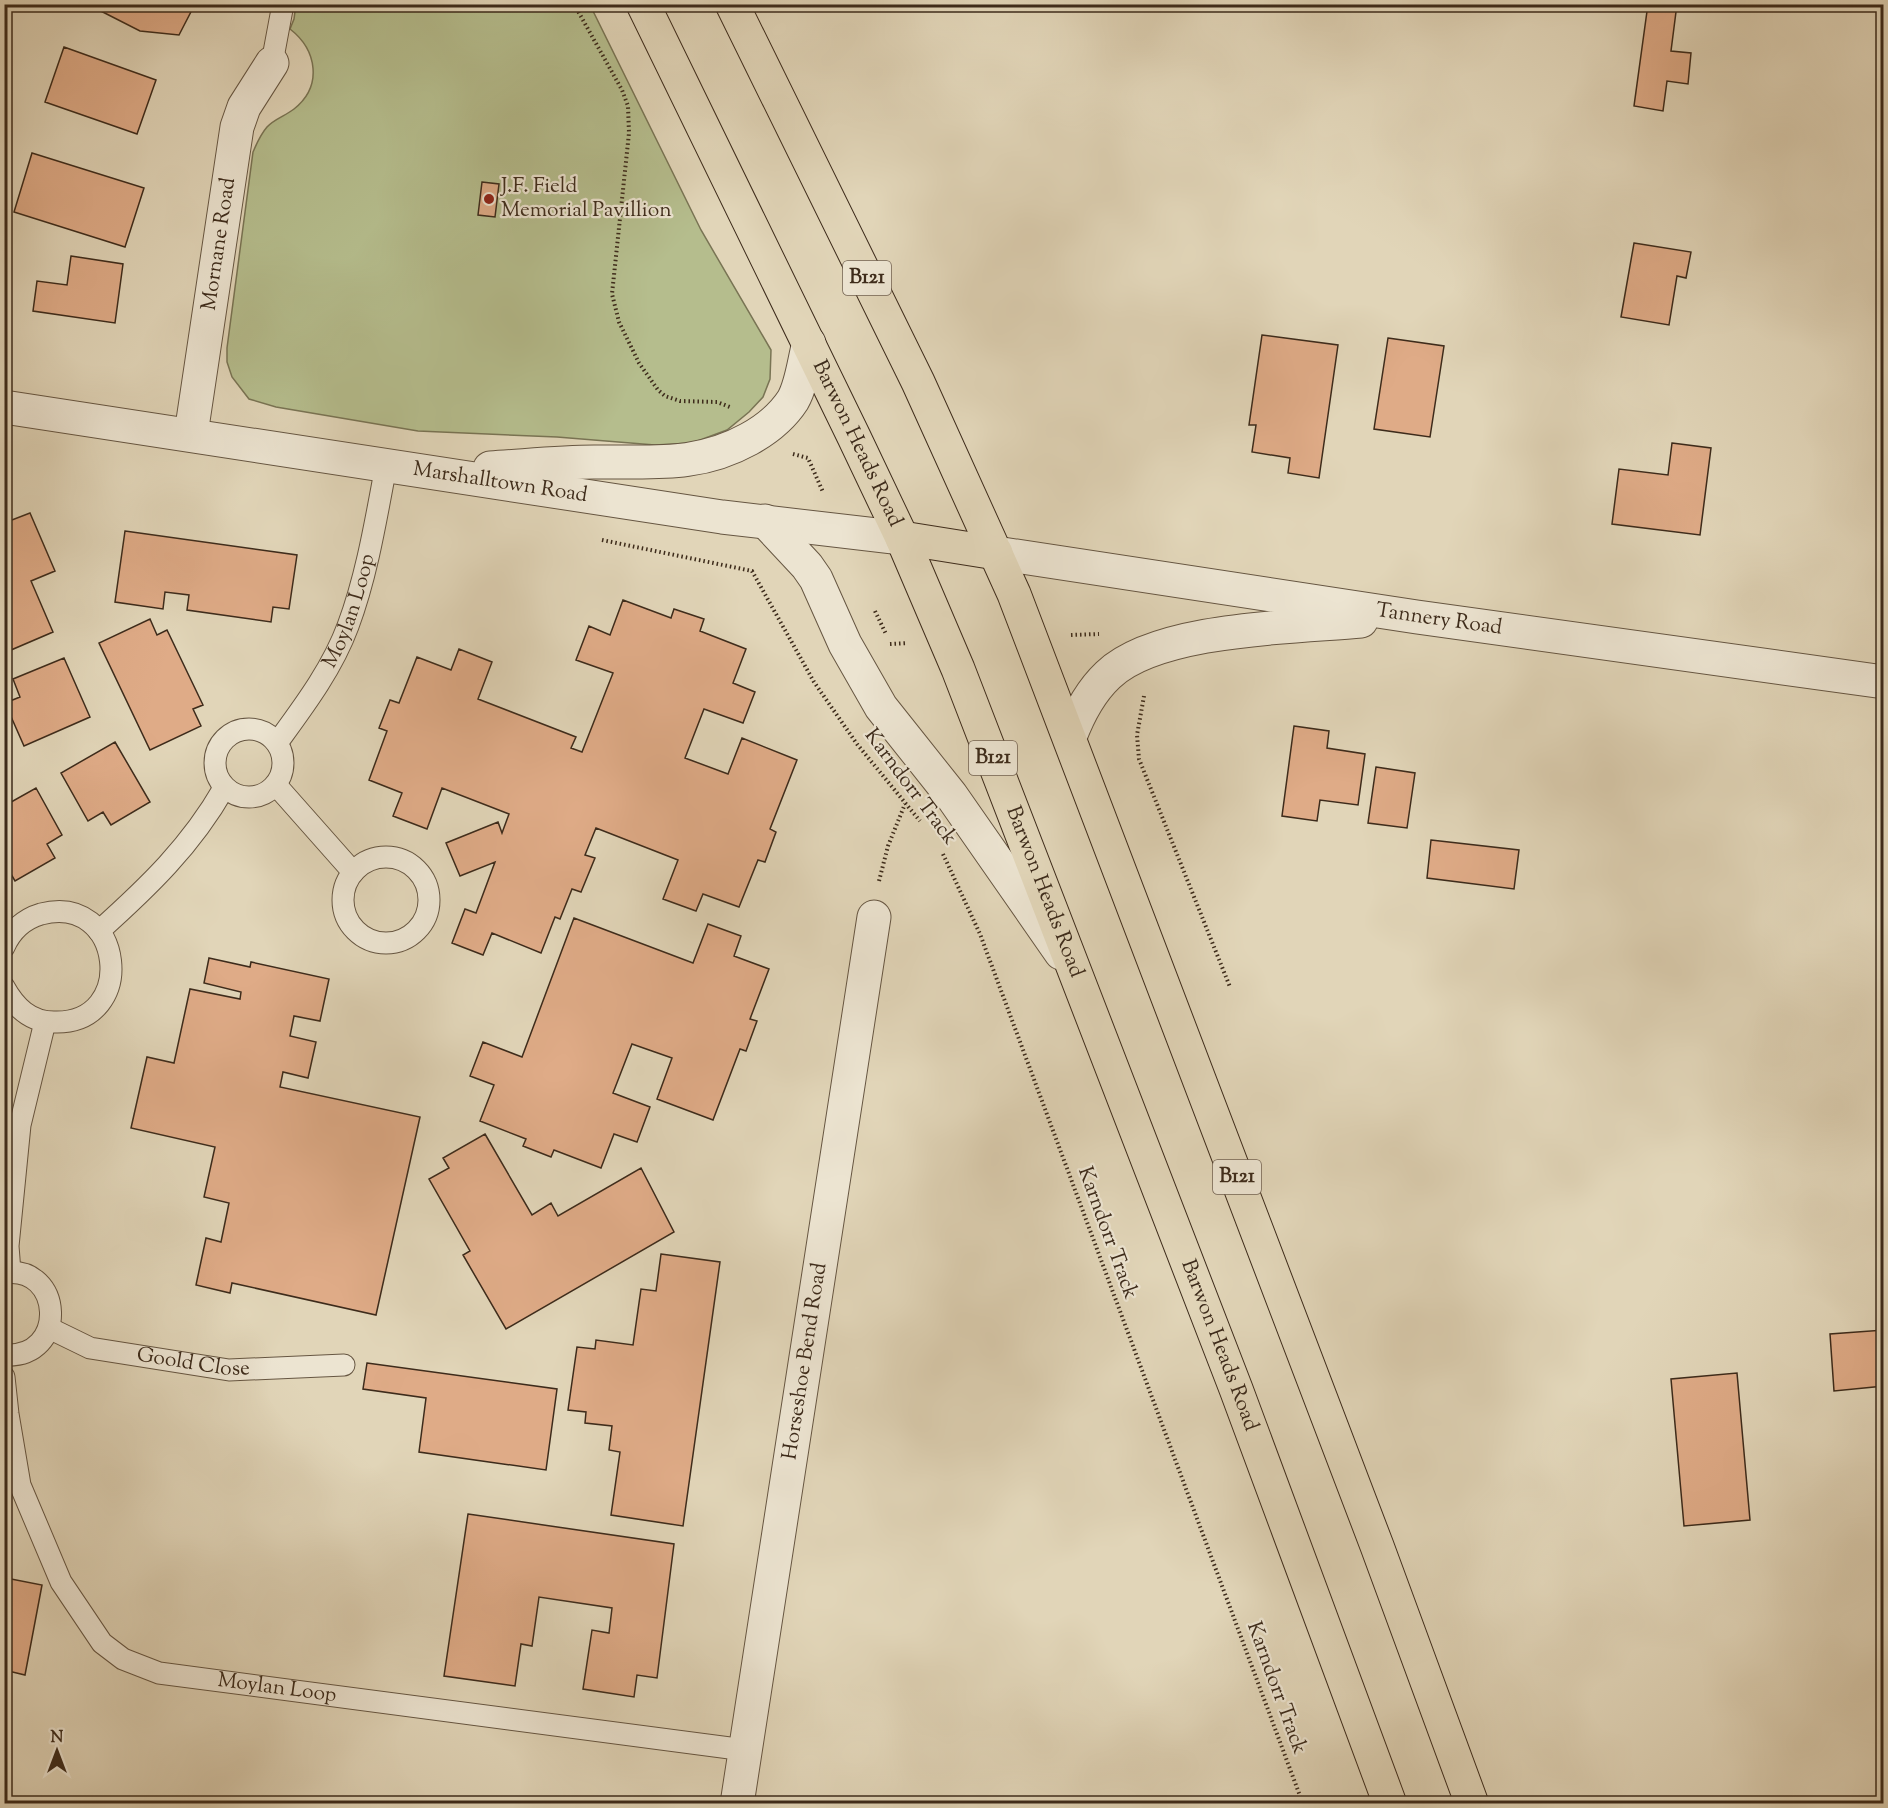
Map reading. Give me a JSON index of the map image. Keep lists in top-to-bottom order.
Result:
{
  "streets": {
    "main road": ["B121", "Barwon Heads Road", "Marshalltown Road"],
    "street": ["Mornane Road", "Tannery Road", "Horseshoe Bend Road"],
    "lane": ["Moylan Loop", "Goold Close"],
    "path": ["Karndorr Track"]
  },
  "crossings": [
    ["Mornane Road", "Marshalltown Road"],
    ["B121", "Marshalltown Road"],
    ["B121", "Tannery Road"],
    ["Barwon Heads Road", "Marshalltown Road"],
    ["Marshalltown Road", "Moylan Loop"],
    ["Marshalltown Road", "Tannery Road"],
    ["Moylan Loop", "Horseshoe Bend Road"]
  ],
  "places": ["J.F. Field Memorial Pavillion"],
  "north": "top"
}
